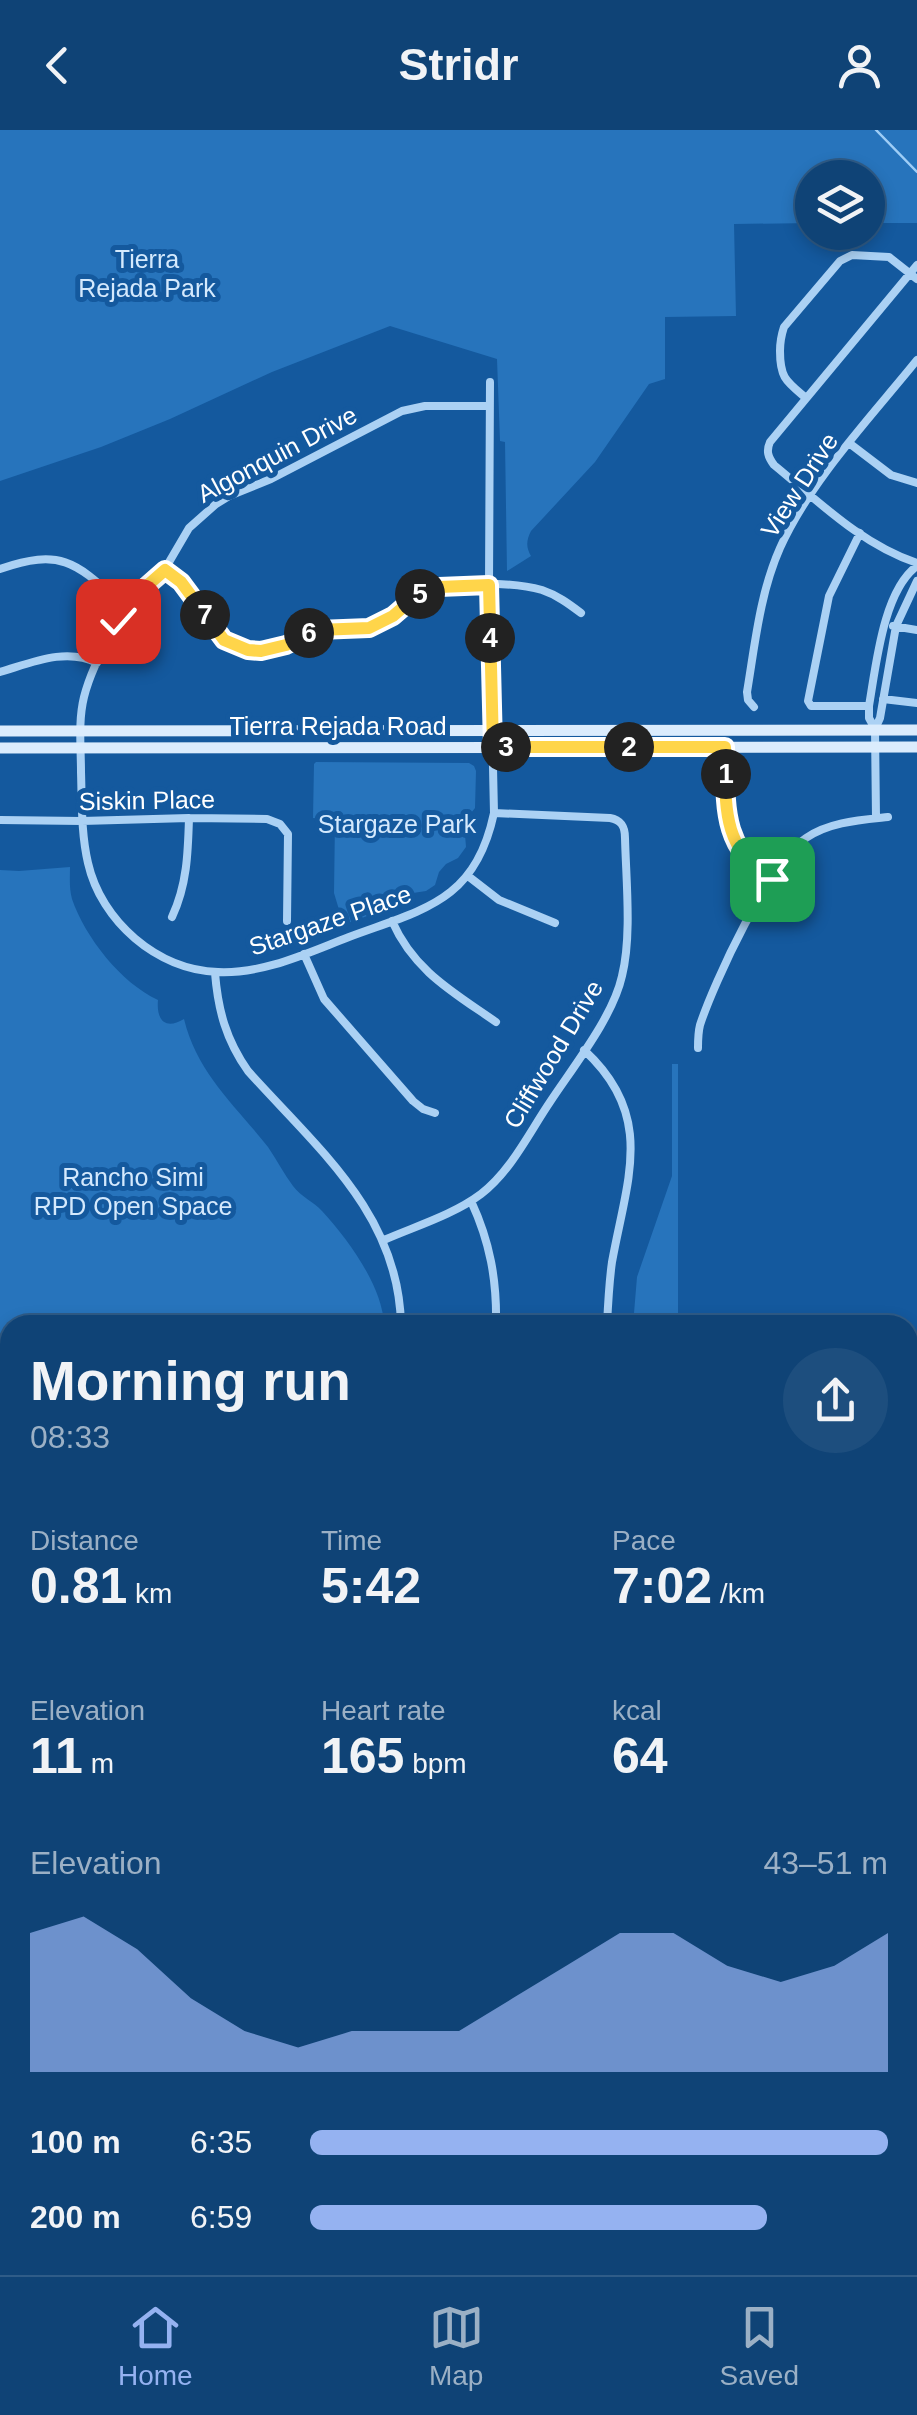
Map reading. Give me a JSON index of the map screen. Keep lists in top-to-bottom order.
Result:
{
  "streets": {
    "main road": ["Tierra Rejada Road"],
    "street": [
      "Algonquin Drive",
      "View Drive",
      "Siskin Place",
      "Stargaze Place",
      "Cliffwood Drive"
    ]
  },
  "crossings": [
    ["Algonquin Drive", "Stargaze Place"],
    ["Tierra Rejada Road", "Stargaze Place"],
    ["Siskin Place", "Stargaze Place"],
    ["Stargaze Place", "Cliffwood Drive"]
  ],
  "parks": ["Tierra Rejada Park", "Stargaze Park", "Rancho Simi RPD Open Space"],
  "page": {
    "header": "Stridr",
    "pins": [
      "5",
      "7",
      "6",
      "4",
      "2",
      "3",
      "1"
    ],
    "heading": ["Morning run", "08:33"],
    "stats": [
      ["Distance", "0.81 km"],
      ["Time", "5:42"],
      ["Pace", "7:02 /km"],
      ["Elevation", "11 m"],
      ["Heart rate", "165 bpm"],
      ["kcal", "64"]
    ],
    "chart": ["Elevation", "43–51 m"],
    "list": [
      {
        "name": "100 m",
        "note": "6:35"
      },
      {
        "name": "200 m",
        "note": "6:59"
      }
    ],
    "tabs": ["Home", "Map", "Saved"]
  }
}
